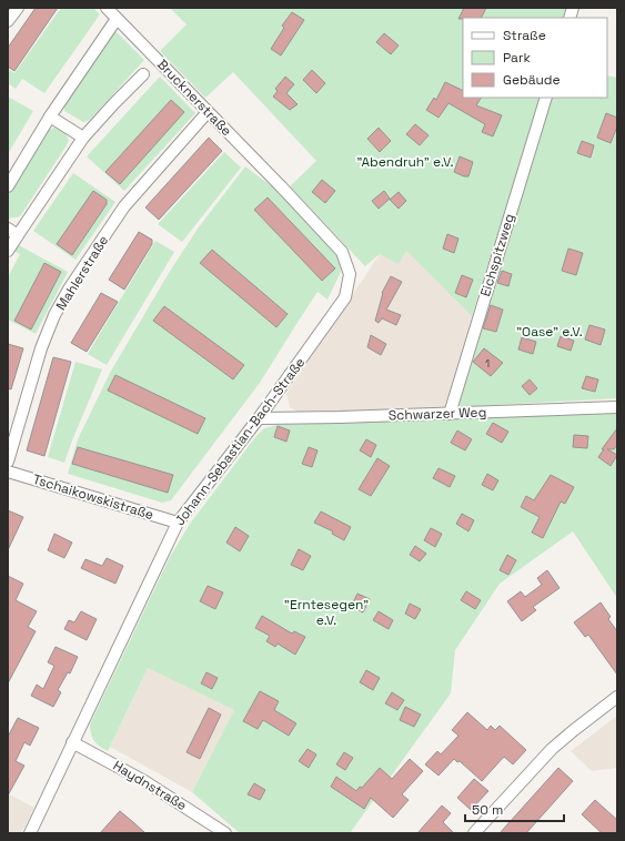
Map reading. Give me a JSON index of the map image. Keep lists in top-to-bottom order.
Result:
{
  "streets": {
    "street": [
      "Brucknerstraße",
      "Eichspitzweg",
      "Mahlerstraße",
      "Schwarzer Weg",
      "Johann-Sebastian-Bach-Straße",
      "Tschaikowskistraße",
      "Haydnstraße"
    ]
  },
  "crossings": [
    ["Brucknerstraße", "Mahlerstraße"],
    ["Brucknerstraße", "Johann-Sebastian-Bach-Straße"],
    ["Eichspitzweg", "Schwarzer Weg"],
    ["Schwarzer Weg", "Johann-Sebastian-Bach-Straße"],
    ["Johann-Sebastian-Bach-Straße", "Tschaikowskistraße"],
    ["Johann-Sebastian-Bach-Straße", "Haydnstraße"]
  ],
  "parks": ["\"Abendruh\" e.V.", "\"Oase\" e.V.", "\"Erntesegen\" e.V."],
  "house_numbers": ["1"],
  "legend": ["Straße", "Park", "Gebäude"],
  "scale_bar": "50 m"
}
